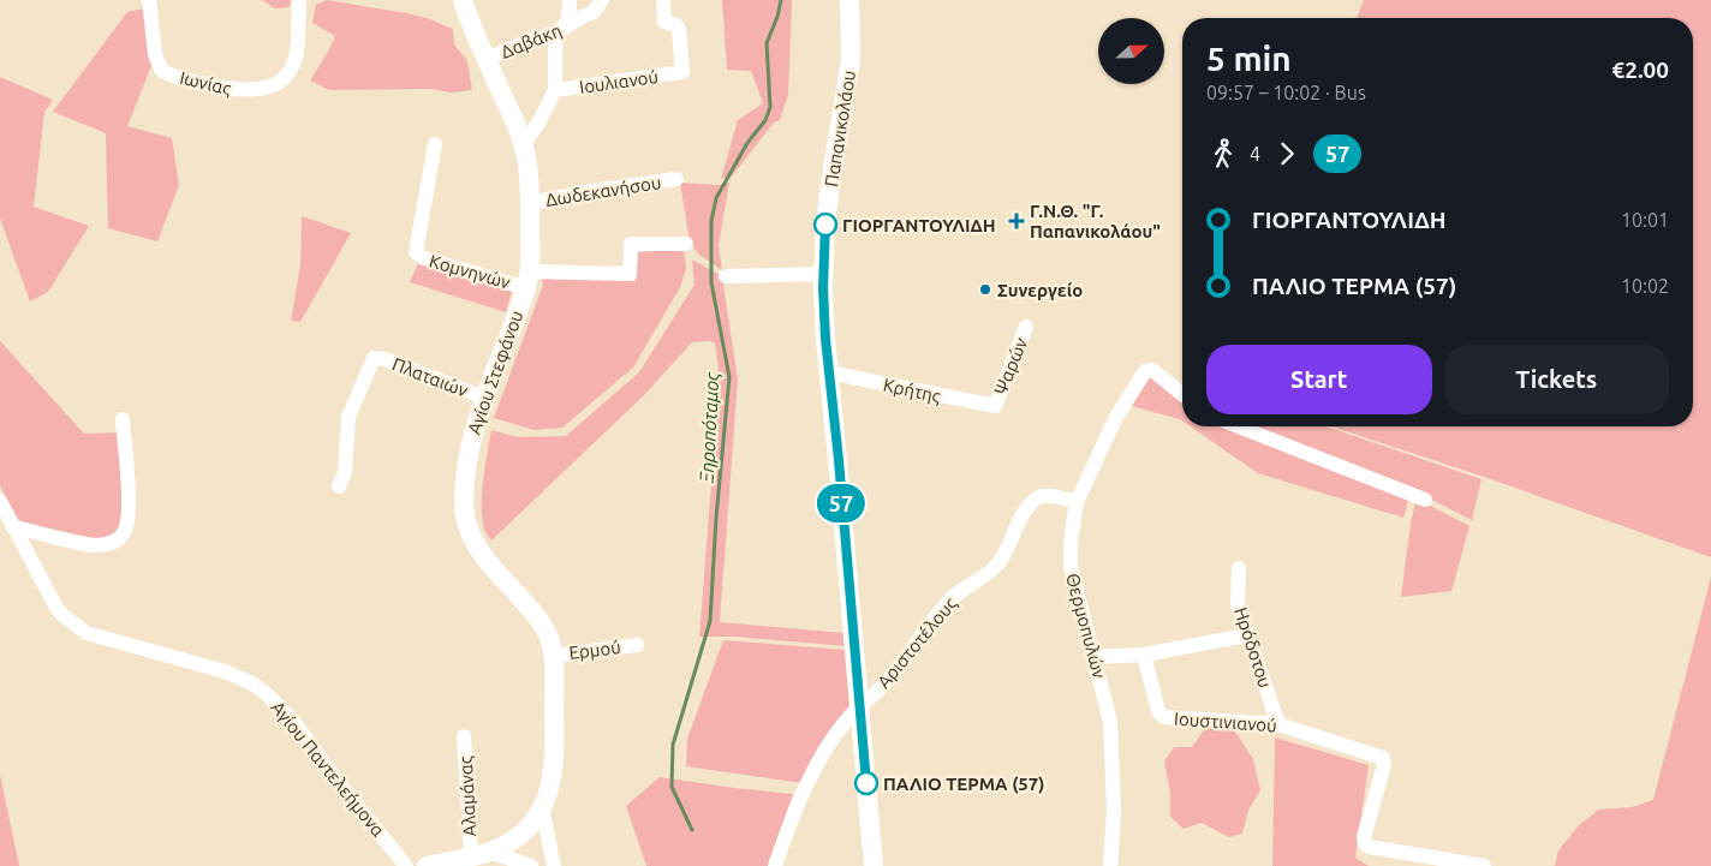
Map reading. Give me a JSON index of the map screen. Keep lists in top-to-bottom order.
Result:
{
  "streets": {
    "street": [
      "Δαβάκη",
      "Ιουλιανού",
      "Ιωνίας",
      "Παπανικολάου",
      "Δωδεκανήσου",
      "Κομνηνών",
      "Ψαρών",
      "Αγίου Στεφάνου",
      "Πλαταιών",
      "Κρήτης",
      "Θερμοπυλών",
      "Αριστοτέλους",
      "Ηρόδοτου",
      "Ερμού",
      "Ιουστινιανού",
      "Αγίου Παντελεήμονα",
      "Αλαμάνας"
    ]
  },
  "crossings": [
    ["Δαβάκη", "Αγίου Στεφάνου"],
    ["Παπανικολάου", "Κρήτης"],
    ["Παπανικολάου", "Αριστοτέλους"],
    ["Δωδεκανήσου", "Αγίου Στεφάνου"],
    ["Κομνηνών", "Αγίου Στεφάνου"],
    ["Ψαρών", "Κρήτης"],
    ["Αγίου Στεφάνου", "Πλαταιών"],
    ["Αγίου Στεφάνου", "Ερμού"],
    ["Αγίου Στεφάνου", "Αλαμάνας"],
    ["Θερμοπυλών", "Αριστοτέλους"],
    ["Ηρόδοτου", "Ιουστινιανού"]
  ],
  "water": ["Ξηροπόταμος"],
  "places": {
    "health": ["Γ.Ν.Θ. \"Γ. Παπανικολάου\""],
    "other": ["ΓΙΟΡΓΑΝΤΟΥΛΙΔΗ", "Συνεργείο", "ΠΑΛΙΟ ΤΕΡΜΑ (57)"]
  },
  "lines": ["bus line 57"],
  "north": "right",
  "page": {
    "on_map": "57",
    "heading": ["5 min", "09:57 – 10:02 · Bus", "€2.00"],
    "legs": ["4", "57"],
    "list": [
      {
        "name": "ΓΙΟΡΓΑΝΤΟΥΛΙΔΗ",
        "value": "10:01"
      },
      {
        "name": "ΠΑΛΙΟ ΤΕΡΜΑ (57)",
        "value": "10:02"
      }
    ],
    "buttons": ["Start", "Tickets"]
  }
}
